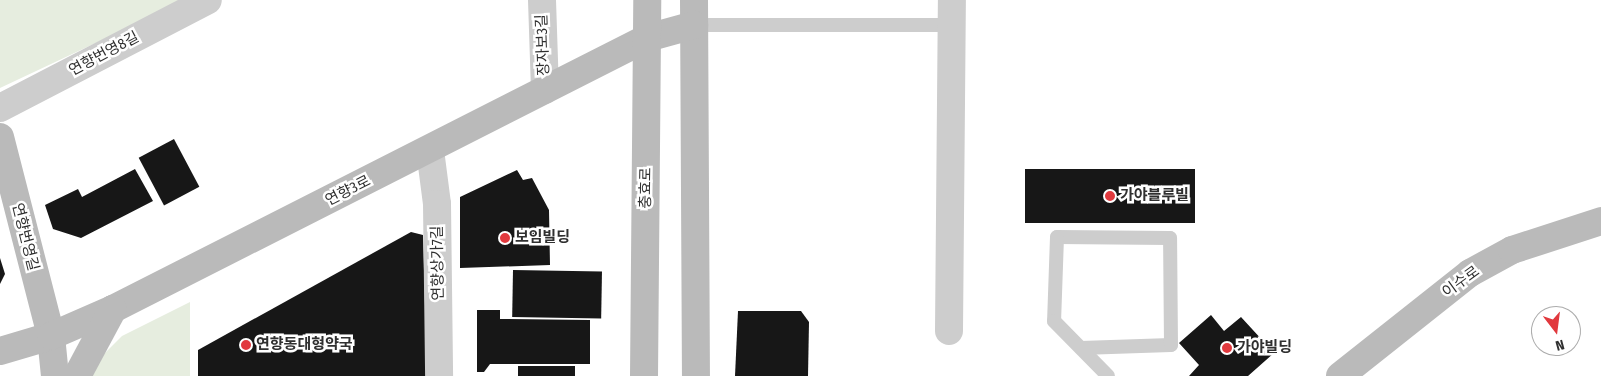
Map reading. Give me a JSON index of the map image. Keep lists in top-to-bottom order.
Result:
{
  "streets": {
    "street": [
      "장자보3길",
      "연향번영8길",
      "충효로",
      "연향3로",
      "연향번영길",
      "연향상가7길",
      "이수로"
    ]
  },
  "crossings": [
    ["장자보3길", "연향3로"],
    ["충효로", "연향3로"],
    ["연향3로", "연향번영길"],
    ["연향3로", "연향상가7길"]
  ],
  "places": [
    "가야블루빌",
    "보임빌딩",
    "연향동대형약국",
    "가야빌딩"
  ],
  "north": "bottom"
}
